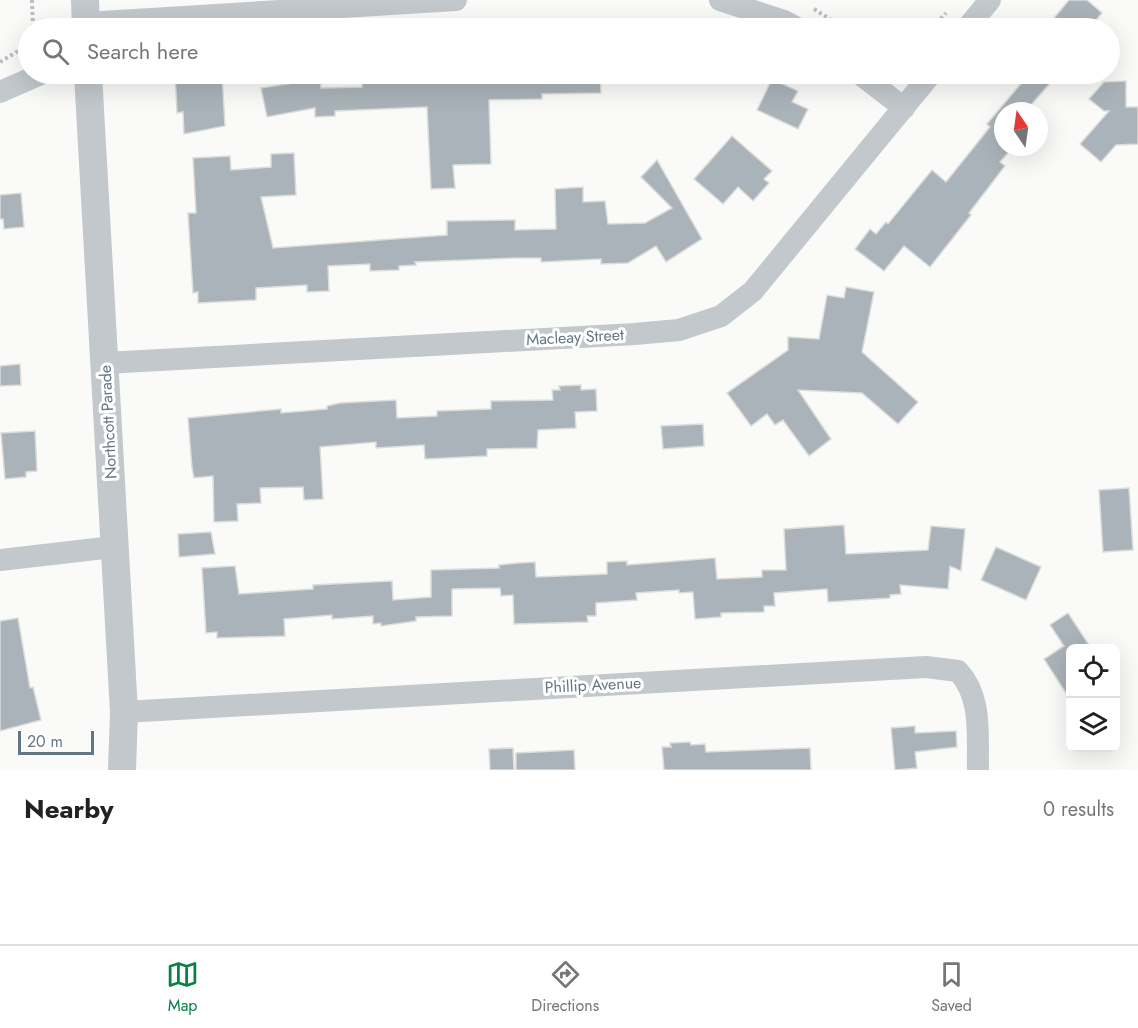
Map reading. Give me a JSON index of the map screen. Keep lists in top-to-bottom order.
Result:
{
  "streets": {
    "street": ["Macleay Street", "Northcott Parade", "Phillip Avenue"]
  },
  "crossings": [
    ["Macleay Street", "Northcott Parade"],
    ["Northcott Parade", "Phillip Avenue"]
  ],
  "scale_bar": "20 m",
  "north": "top",
  "page": {
    "search": "Search here",
    "scale": "20 m",
    "heading": ["Nearby", "0 results"],
    "nav": ["Map", "Directions", "Saved"]
  }
}
